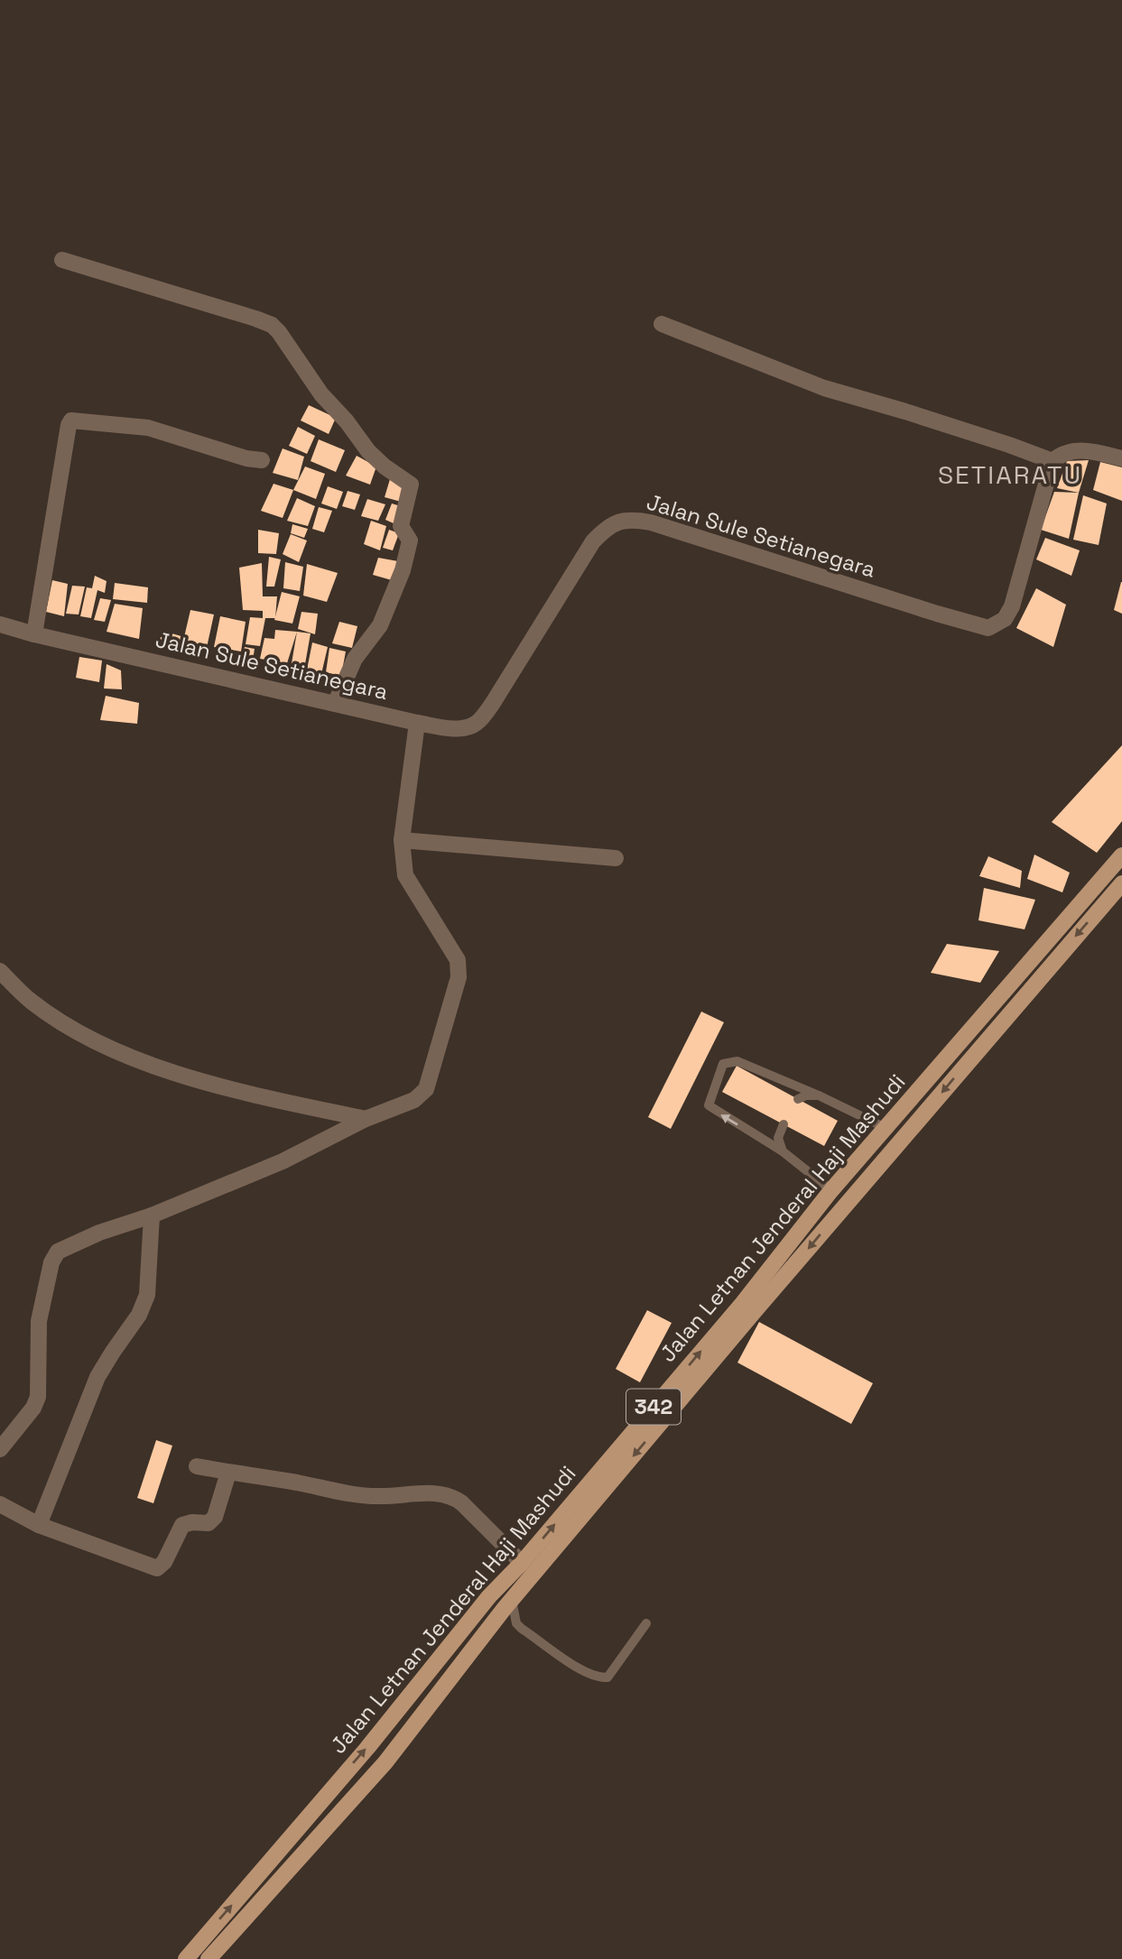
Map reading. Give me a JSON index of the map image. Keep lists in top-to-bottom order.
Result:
{
  "streets": {
    "main road": ["Jalan Letnan Jenderal Haji Mashudi", "342"],
    "street": ["Jalan Sule Setianegara"]
  },
  "districts": ["SETIARATU"]
}
